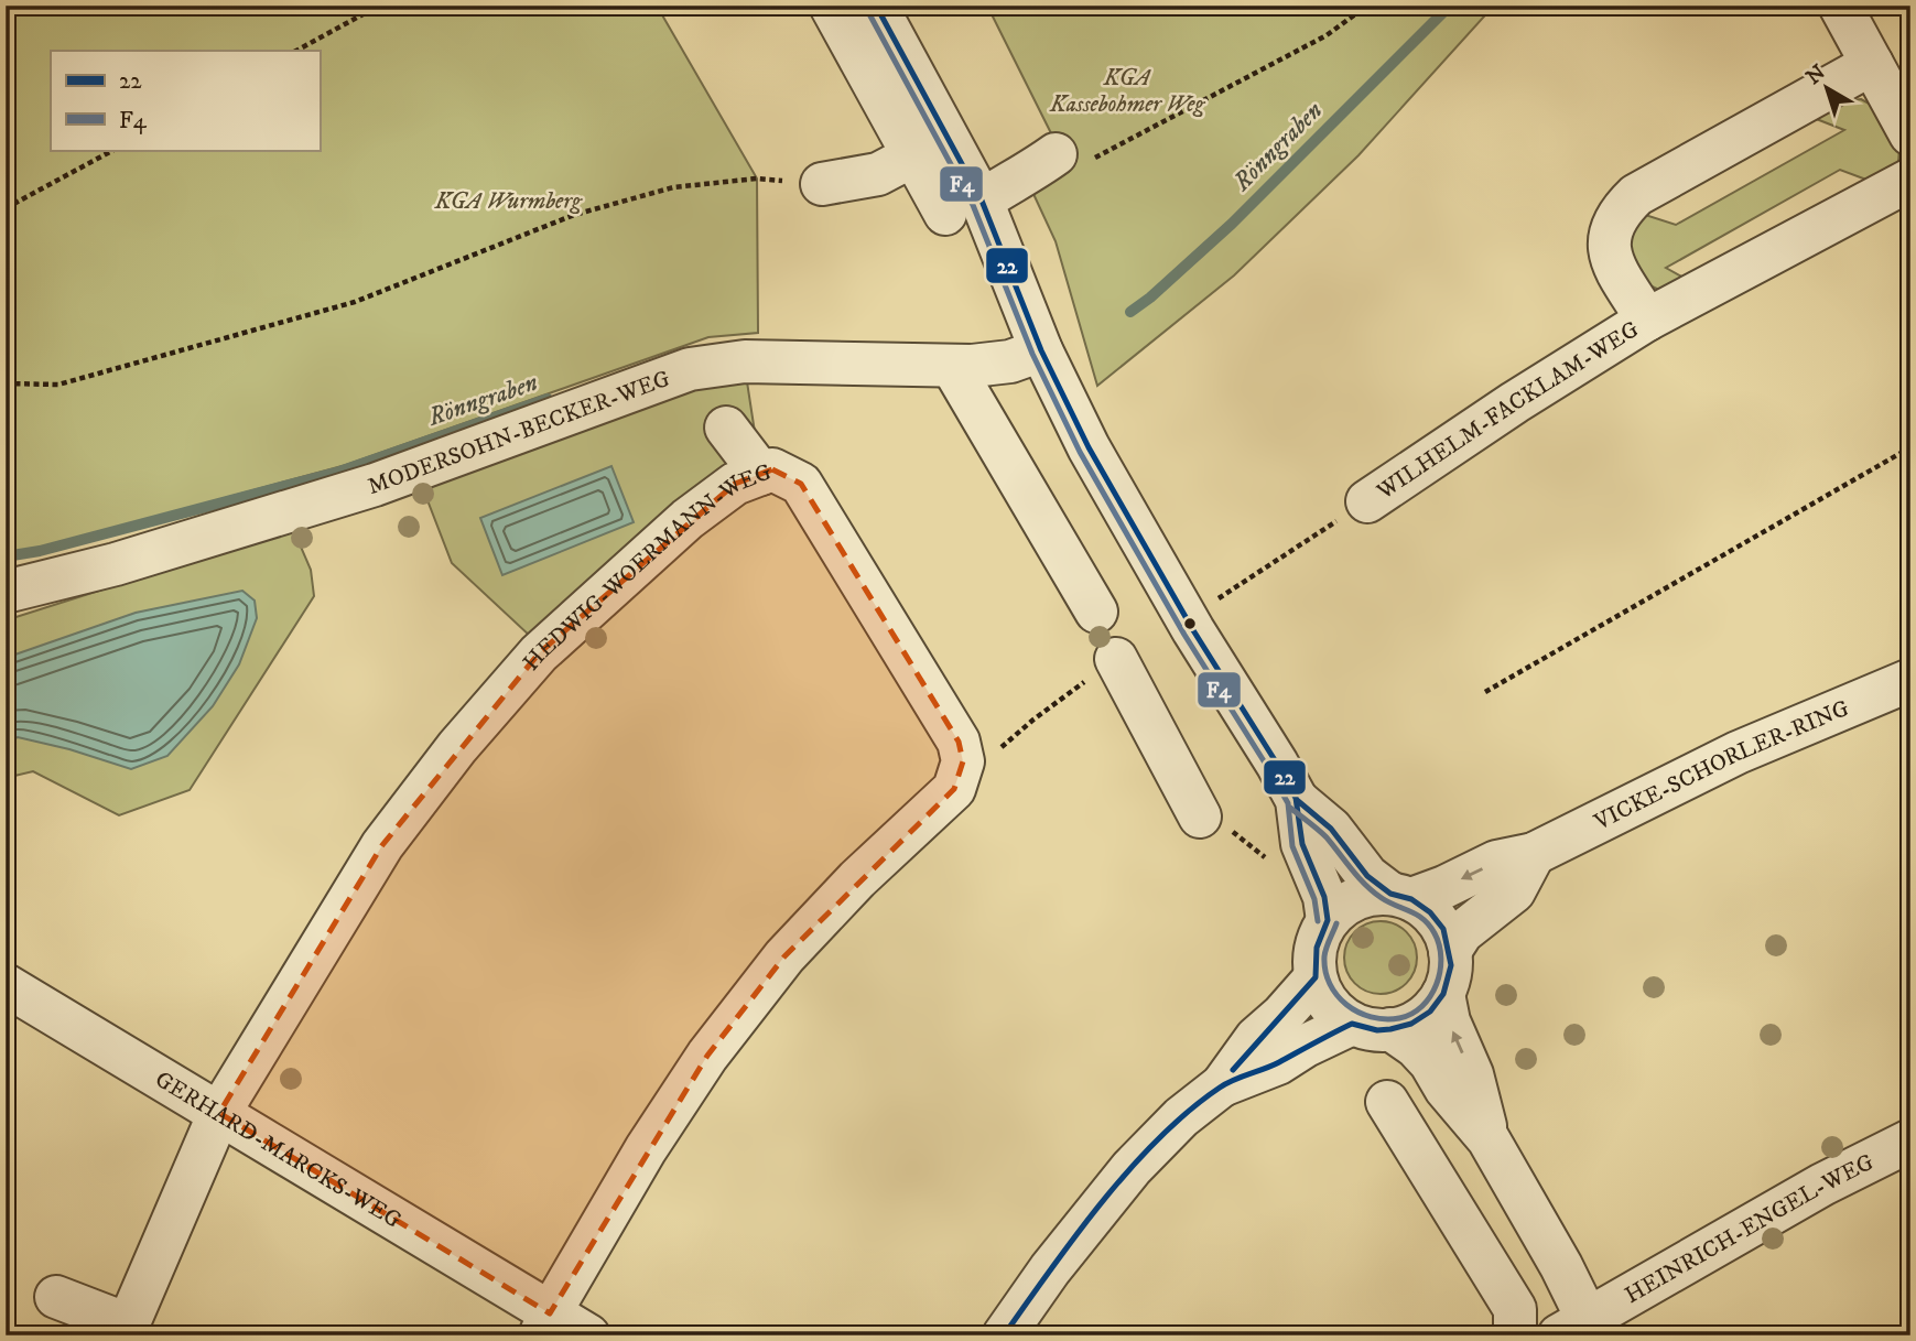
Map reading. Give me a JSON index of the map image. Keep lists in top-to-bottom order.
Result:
{
  "streets": {
    "street": [
      "WILHELM-FACKLAM-WEG",
      "MODERSOHN-BECKER-WEG",
      "HEDWIG-WOERMANN-WEG",
      "VICKE-SCHORLER-RING",
      "GERHARD-MARCKS-WEG",
      "HEINRICH-ENGEL-WEG"
    ]
  },
  "crossings": [
    ["HEDWIG-WOERMANN-WEG", "GERHARD-MARCKS-WEG"]
  ],
  "water": ["Rönngraben"],
  "parks": ["KGA Kassebohmer Weg", "KGA Wurmberg"],
  "lines": ["transit line 22", "transit line F4"],
  "legend": ["22", "F4"],
  "north": "top left"
}
